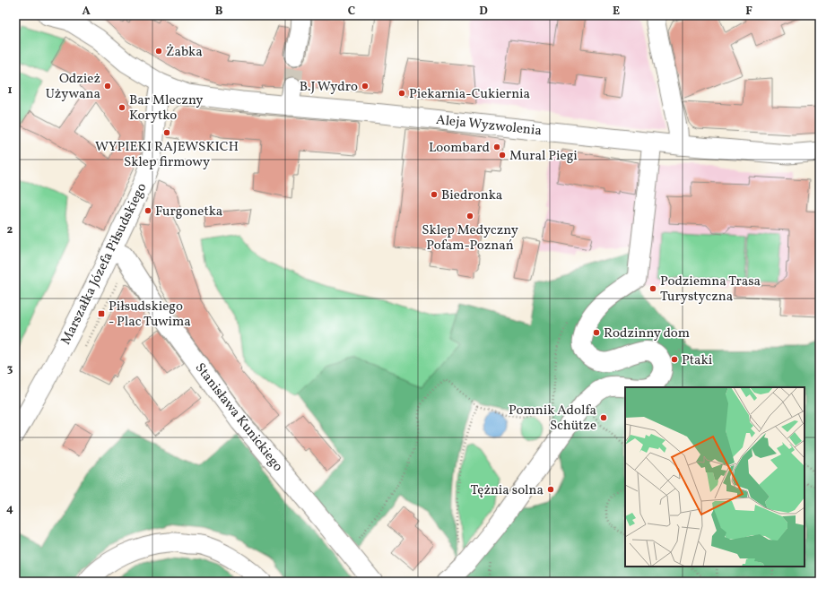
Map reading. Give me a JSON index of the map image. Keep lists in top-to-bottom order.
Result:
{
  "streets": {
    "street": ["Aleja Wyzwolenia", "Marszałka Józefa Piłsudskiego", "Stanisława Kunickiego"]
  },
  "crossings": [
    ["Aleja Wyzwolenia", "Marszałka Józefa Piłsudskiego"],
    ["Marszałka Józefa Piłsudskiego", "Stanisława Kunickiego"]
  ],
  "places": {
    "other": [
      "Żabka",
      "Odzież Używana",
      "B.J Wydro",
      "Piekarnia-Cukiernia",
      "Bar Mleczny Korytko",
      "WYPIEKI RAJEWSKICH Sklep firmowy",
      "Loombard",
      "Mural Piegi",
      "Biedronka",
      "Furgonetka",
      "Sklep Medyczny Pofam-Poznań",
      "Podziemna Trasa Turystyczna",
      "Rodzinny dom",
      "Ptaki",
      "Pomnik Adolfa Schütze",
      "Tężnia solna"
    ],
    "transit": ["Piłsudskiego - Plac Tuwima"]
  },
  "grid": {
    "columns": [
      "A",
      "B",
      "C",
      "D",
      "E",
      "F"
    ],
    "rows": [
      "1",
      "2",
      "3",
      "4"
    ]
  }
}
